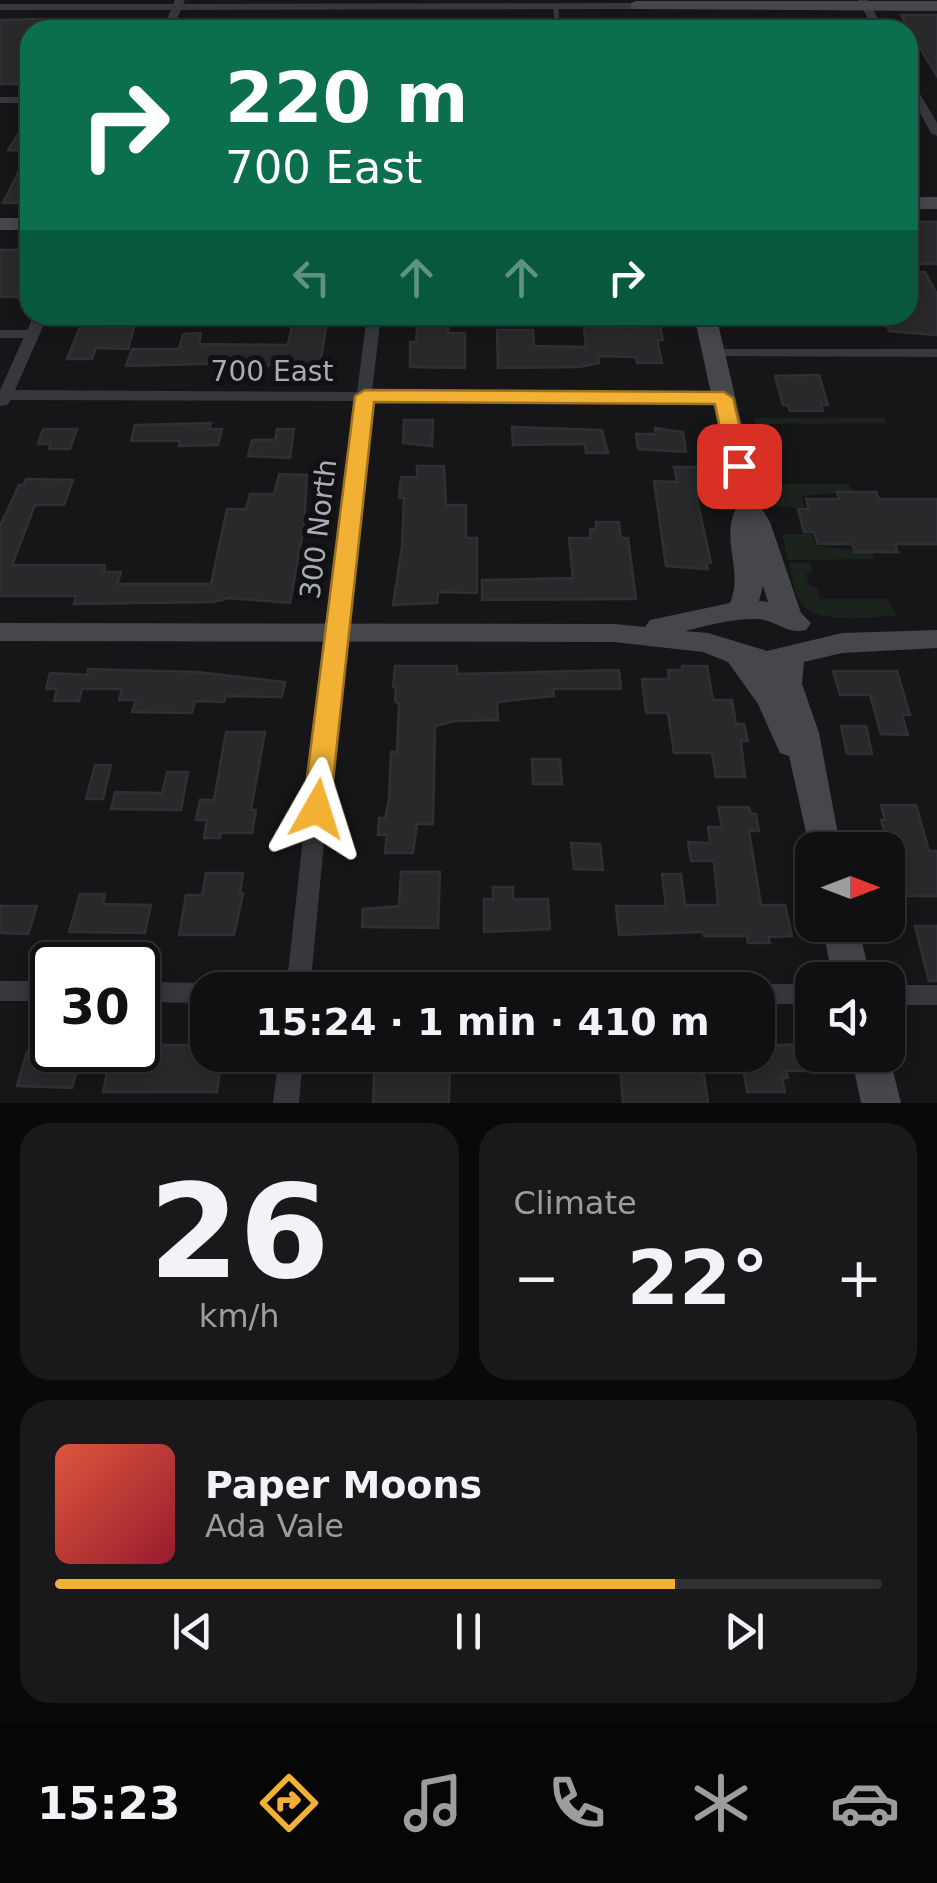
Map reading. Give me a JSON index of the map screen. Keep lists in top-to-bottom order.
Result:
{
  "streets": {
    "street": ["700 East", "300 North"]
  },
  "crossings": [
    ["700 East", "300 North"]
  ],
  "north": "right",
  "page": {
    "turn": ["220 m", "700 East"],
    "limit": "30",
    "trip": "15:24 · 1 min · 410 m",
    "tile": [
      ["26", "km/h"],
      "Climate"
    ],
    "heat": ["−", "22°", "+"],
    "song": ["Paper Moons", "Ada Vale"],
    "tabs": "15:23"
  }
}
